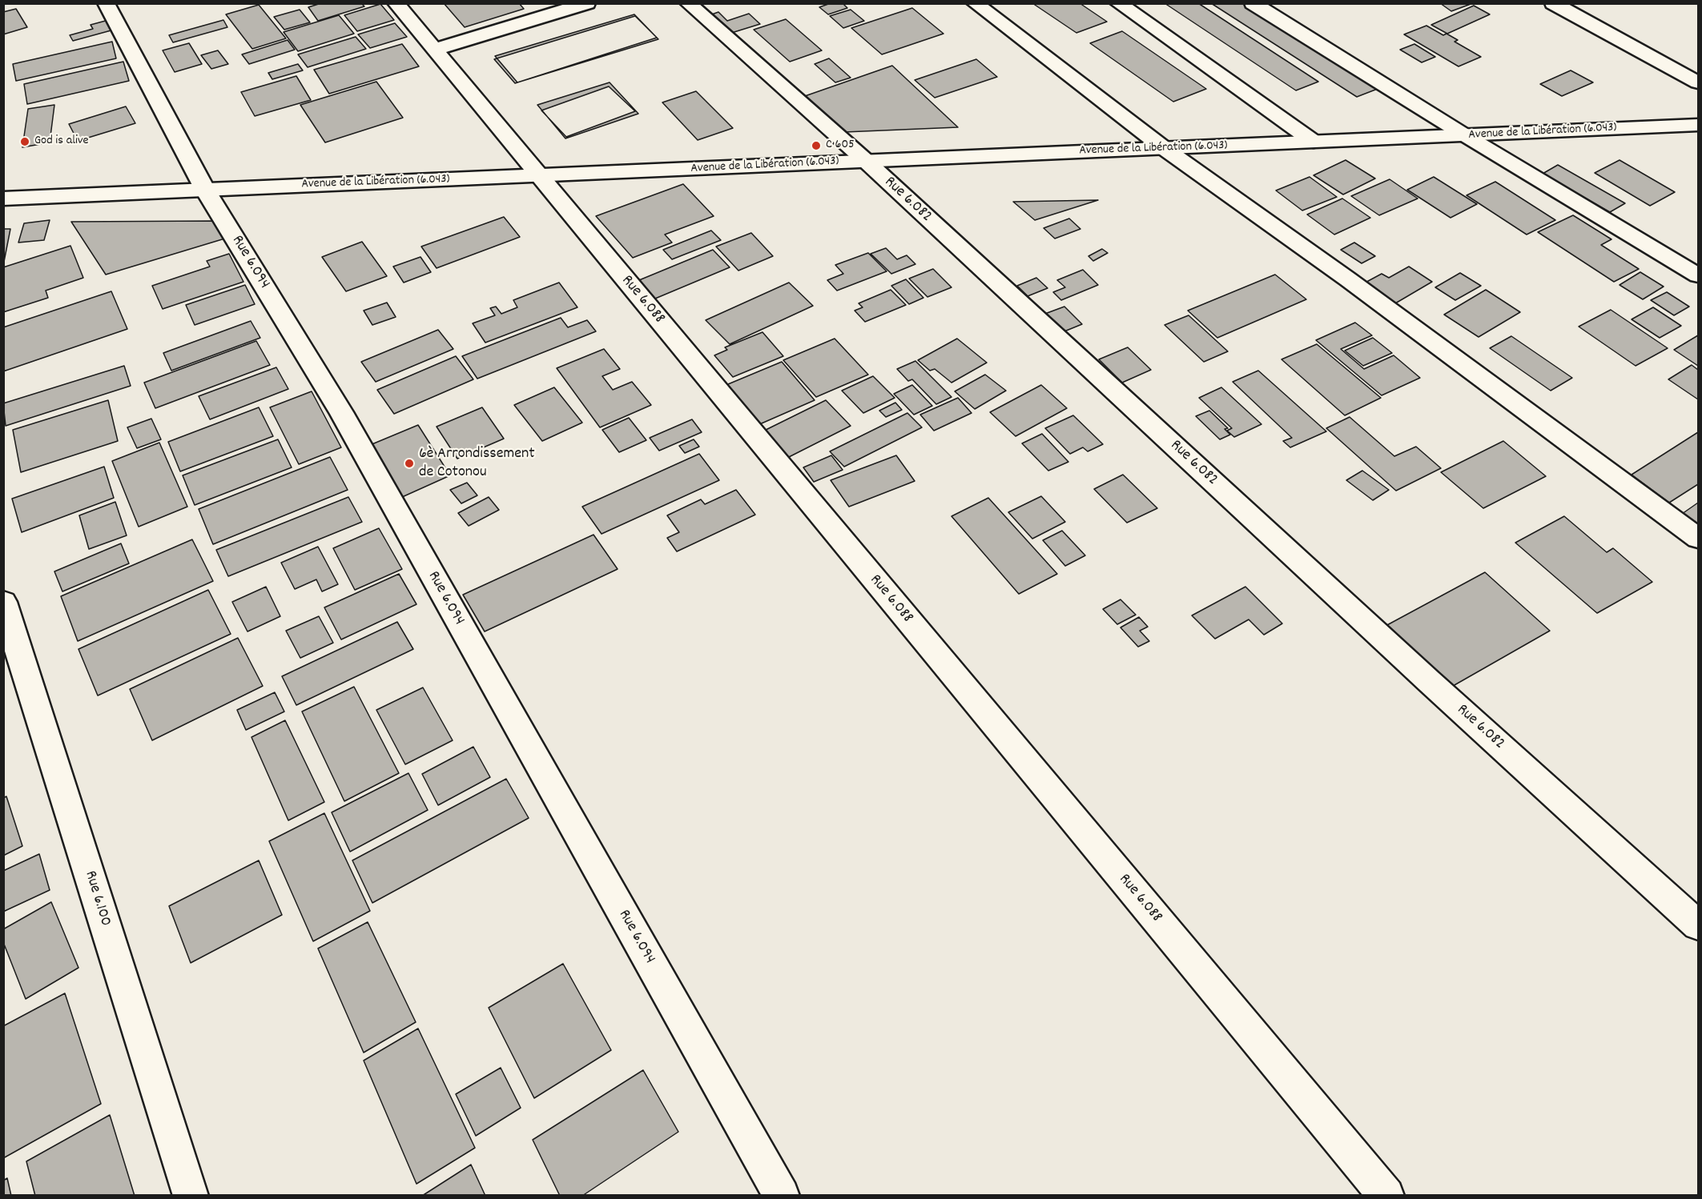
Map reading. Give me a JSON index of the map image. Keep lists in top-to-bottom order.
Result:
{
  "streets": {
    "street": [
      "Avenue de la Libération (6.043)",
      "Rue 6.082",
      "Rue 6.094",
      "Rue 6.088",
      "Rue 6.100"
    ]
  },
  "crossings": [
    ["Avenue de la Libération (6.043)", "Rue 6.082"],
    ["Avenue de la Libération (6.043)", "Rue 6.094"],
    ["Avenue de la Libération (6.043)", "Rue 6.088"]
  ],
  "places": ["God is alive", "C 605", "6è Arrondissement de Cotonou"]
}
